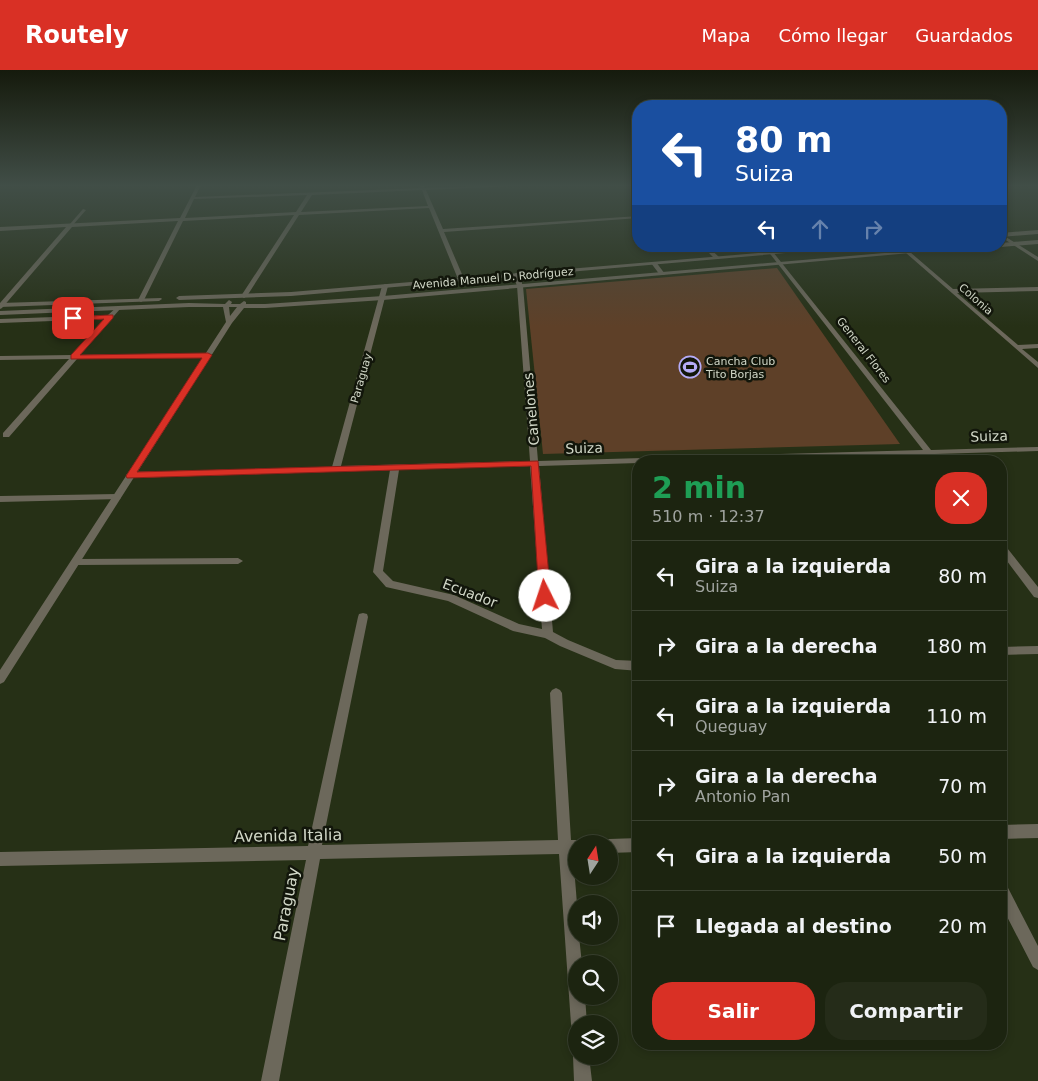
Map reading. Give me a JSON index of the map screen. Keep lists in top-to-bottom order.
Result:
{
  "streets": {
    "street": [
      "Avenida Manuel D. Rodríguez",
      "Colonia",
      "General Flores",
      "Paraguay",
      "Canelones",
      "Suiza",
      "Ecuador",
      "Avenida Italia"
    ]
  },
  "crossings": [
    ["Avenida Manuel D. Rodríguez", "Colonia"],
    ["Avenida Manuel D. Rodríguez", "General Flores"],
    ["Avenida Manuel D. Rodríguez", "Paraguay"],
    ["Avenida Manuel D. Rodríguez", "Canelones"],
    ["General Flores", "Suiza"],
    ["Paraguay", "Suiza"],
    ["Paraguay", "Avenida Italia"],
    ["Canelones", "Suiza"],
    ["Canelones", "Ecuador"],
    ["Suiza", "Ecuador"]
  ],
  "places": {
    "sports": ["Cancha Club Tito Borjas"]
  },
  "north": "top",
  "page": {
    "header": "Routely",
    "nav": ["Mapa", "Cómo llegar", "Guardados"],
    "turn": ["80 m", "Suiza"],
    "heading": ["2 min", "510 m · 12:37"],
    "list": [
      {
        "name": "Gira a la izquierda",
        "note": "Suiza",
        "value": "80 m"
      },
      {
        "name": "Gira a la derecha",
        "value": "180 m"
      },
      {
        "name": "Gira a la izquierda",
        "note": "Queguay",
        "value": "110 m"
      },
      {
        "name": "Gira a la derecha",
        "note": "Antonio Pan",
        "value": "70 m"
      },
      {
        "name": "Gira a la izquierda",
        "value": "50 m"
      },
      {
        "name": "Llegada al destino",
        "value": "20 m"
      }
    ],
    "buttons": ["Salir", "Compartir"]
  }
}
